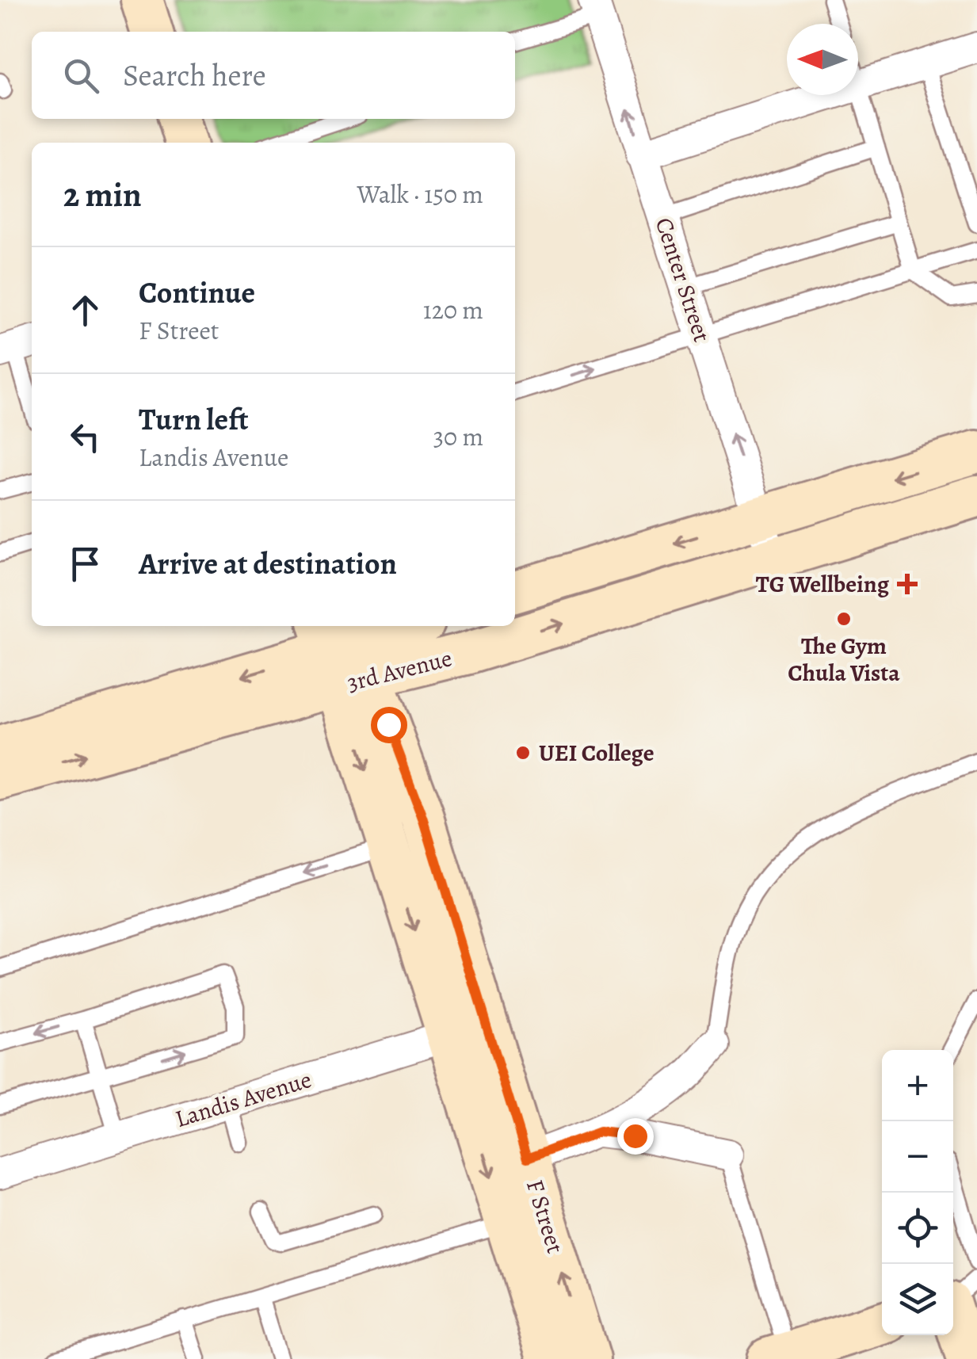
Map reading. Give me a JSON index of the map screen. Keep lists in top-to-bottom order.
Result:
{
  "streets": {
    "main road": ["3rd Avenue", "F Street"],
    "street": ["Center Street", "Landis Avenue"]
  },
  "crossings": [
    ["Center Street", "3rd Avenue"],
    ["3rd Avenue", "F Street"],
    ["Landis Avenue", "F Street"]
  ],
  "one_way": ["Center Street"],
  "places": {
    "health": ["TG Wellbeing"],
    "other": ["The Gym Chula Vista", "UEI College"]
  },
  "north": "left",
  "page": {
    "search": "Search here",
    "heading": ["2 min", "Walk · 150 m"],
    "list": [
      ["Continue", "F Street", "120 m"],
      ["Turn left", "Landis Avenue", "30 m"],
      "Arrive at destination"
    ],
    "map_buttons": ["+", "−"]
  }
}
